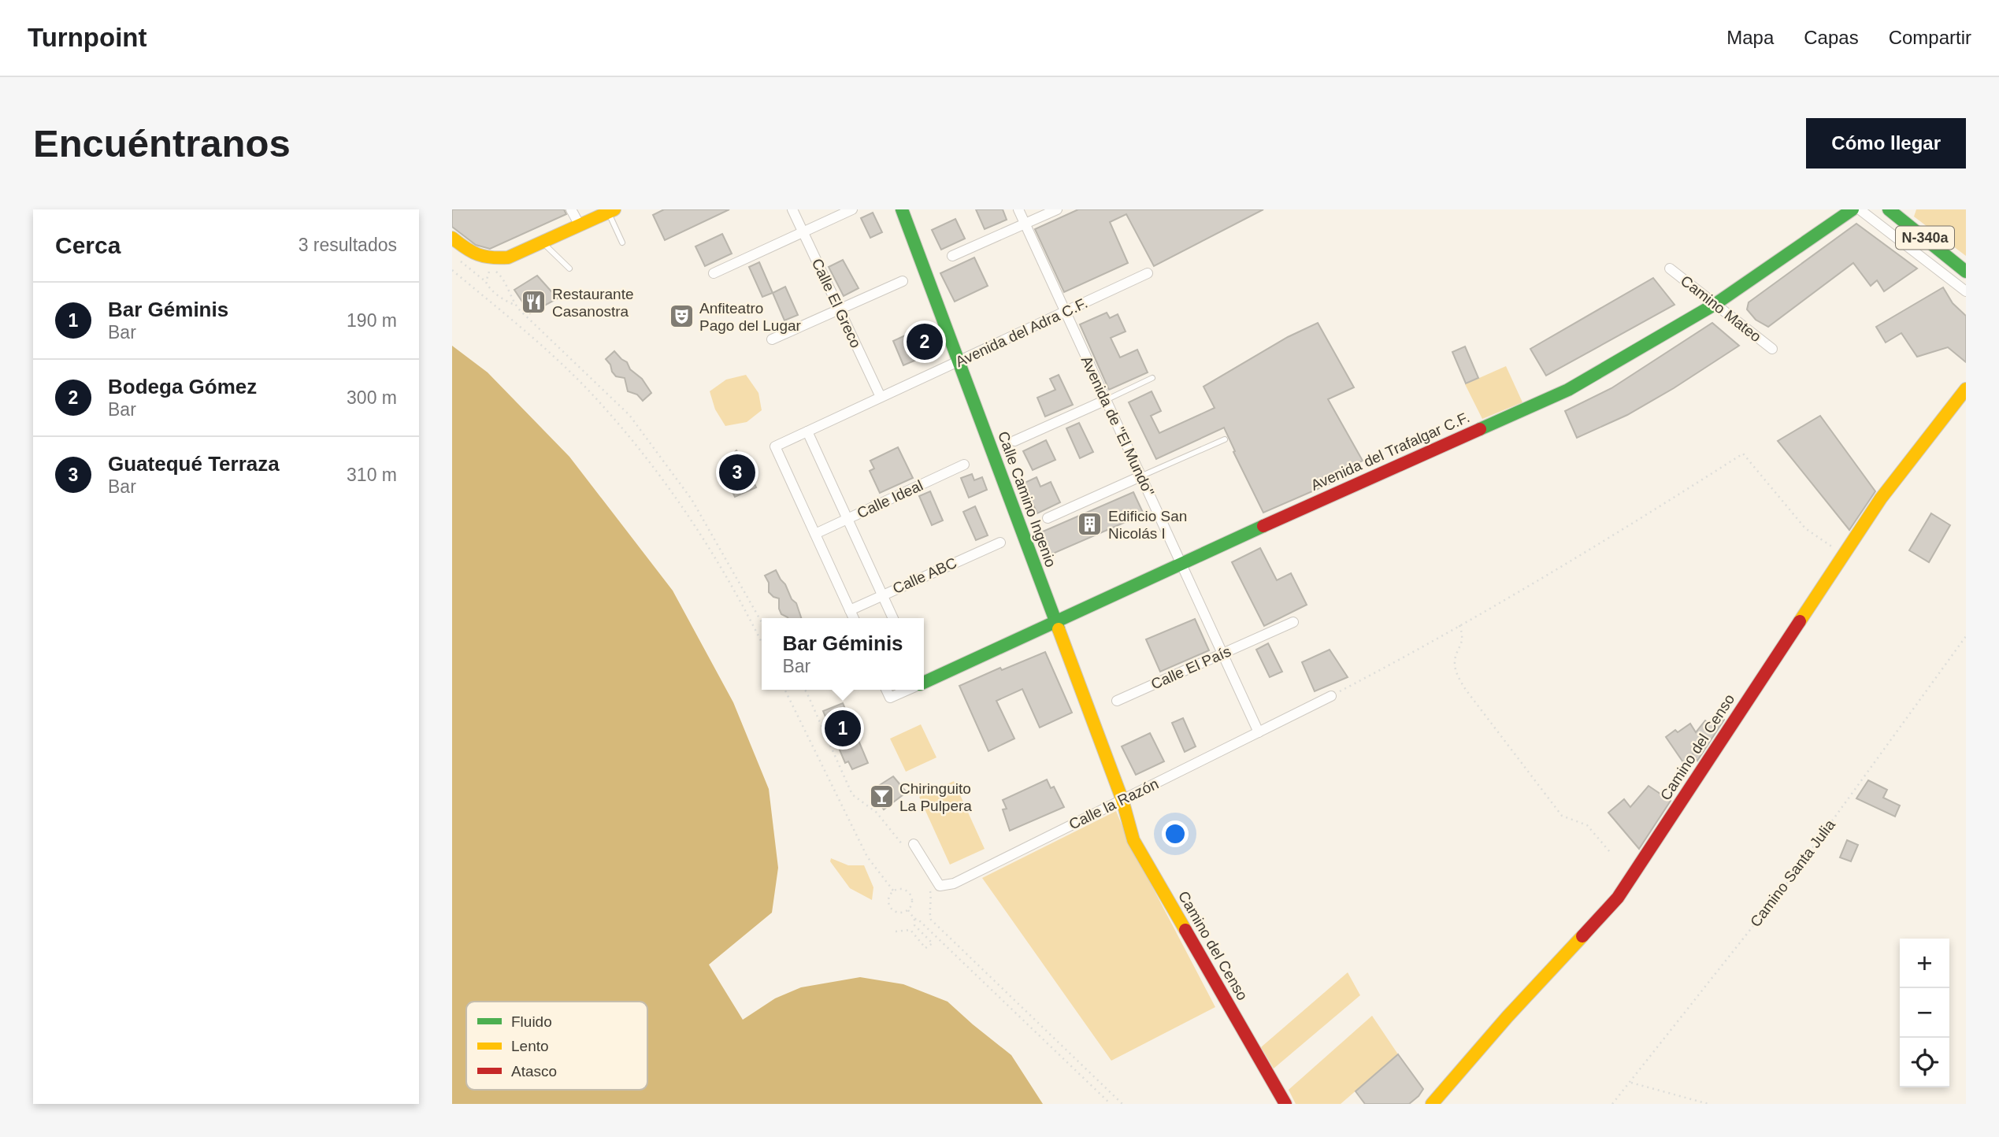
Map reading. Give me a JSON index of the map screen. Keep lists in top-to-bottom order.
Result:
{
  "streets": {
    "main road": [
      "N-340a",
      "Avenida del Trafalgar C.F.",
      "Calle Camino Ingenio",
      "Camino del Censo"
    ],
    "street": [
      "Calle El Greco",
      "Camino Mateo",
      "Avenida del Adra C.F.",
      "Avenida de \"El Mundo\"",
      "Calle Ideal",
      "Calle ABC",
      "Calle El País",
      "Calle la Razón"
    ],
    "path": ["Camino Santa Julia"]
  },
  "crossings": [
    ["Calle El Greco", "Avenida del Adra C.F."],
    ["Camino Mateo", "Avenida del Trafalgar C.F."],
    ["Avenida del Adra C.F.", "Avenida de \"El Mundo\""],
    ["Avenida del Adra C.F.", "Calle Ideal"],
    ["Avenida del Adra C.F.", "Calle Camino Ingenio"],
    ["Avenida de \"El Mundo\"", "Avenida del Trafalgar C.F."],
    ["Avenida de \"El Mundo\"", "Calle El País"],
    ["Avenida de \"El Mundo\"", "Calle la Razón"],
    ["Avenida del Trafalgar C.F.", "Calle Camino Ingenio"],
    ["Calle Camino Ingenio", "Camino del Censo"],
    ["Calle Camino Ingenio", "Calle la Razón"],
    ["Camino del Censo", "Calle la Razón"]
  ],
  "places": {
    "restaurant": ["Restaurante Casanostra"],
    "theatre": ["Anfiteatro Pago del Lugar"],
    "building": ["Edificio San Nicolás I"],
    "bar": ["Chiringuito La Pulpera"]
  },
  "legend": ["Fluido", "Lento", "Atasco"],
  "page": {
    "header": "Turnpoint",
    "nav": ["Mapa", "Capas", "Compartir"],
    "buttons": "Cómo llegar",
    "title": "Encuéntranos",
    "heading": ["Cerca", "3 resultados"],
    "list": [
      {
        "mark": "1",
        "name": "Bar Géminis",
        "note": "Bar",
        "value": "190 m"
      },
      {
        "mark": "2",
        "name": "Bodega Gómez",
        "note": "Bar",
        "value": "300 m"
      },
      {
        "mark": "3",
        "name": "Guatequé Terraza",
        "note": "Bar",
        "value": "310 m"
      }
    ],
    "pins": ["2", "3", "1"],
    "popup": ["Bar Géminis", "Bar"],
    "map_buttons": ["+", "−"]
  }
}
